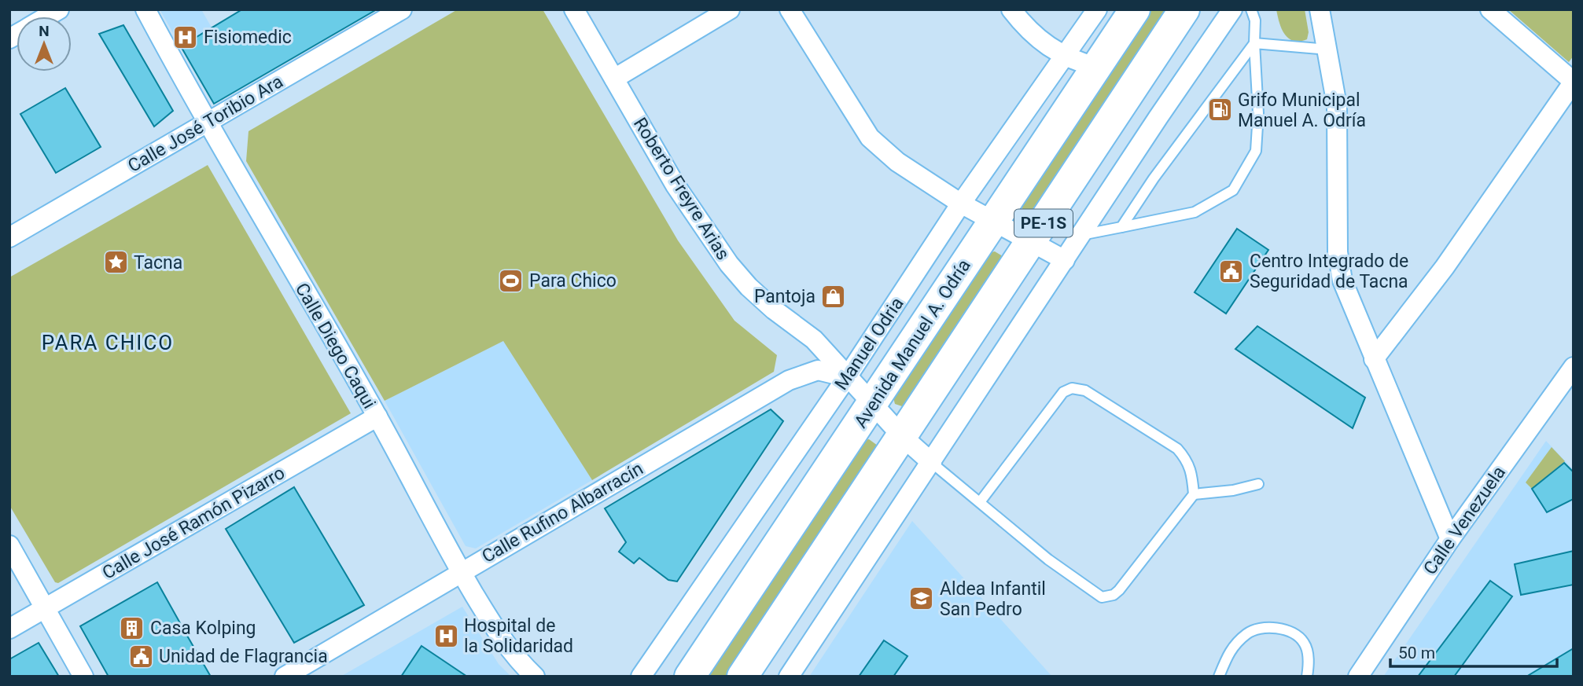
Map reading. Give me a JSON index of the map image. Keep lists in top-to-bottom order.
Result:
{
  "streets": {
    "highway": ["PE-1S", "Avenida Manuel A. Odría"],
    "street": [
      "Calle José Toribio Ara",
      "Roberto Freyre Arias",
      "Manuel Odria",
      "Calle Diego Caqui",
      "Calle Rufino Albarracín",
      "Calle Venezuela",
      "Calle José Ramón Pizarro"
    ]
  },
  "crossings": [
    ["Calle José Toribio Ara", "Calle Diego Caqui"],
    ["Roberto Freyre Arias", "PE-1S"],
    ["Roberto Freyre Arias", "Manuel Odria"],
    ["Roberto Freyre Arias", "Avenida Manuel A. Odría"],
    ["Roberto Freyre Arias", "Calle Rufino Albarracín"],
    ["Manuel Odria", "Calle Rufino Albarracín"],
    ["Calle Diego Caqui", "Calle Rufino Albarracín"],
    ["Calle Diego Caqui", "Calle José Ramón Pizarro"]
  ],
  "districts": ["PARA CHICO"],
  "places": {
    "hospital": ["Fisiomedic", "Hospital de la Solidaridad"],
    "fuel station": ["Grifo Municipal Manuel A. Odría"],
    "place": ["Tacna"],
    "public building": ["Centro Integrado de Seguridad de Tacna", "Unidad de Flagrancia"],
    "sports": ["Para Chico"],
    "shop": ["Pantoja"],
    "school or university": ["Aldea Infantil San Pedro"],
    "building": ["Casa Kolping"]
  },
  "scale_bar": "50 m",
  "north": "top"
}
